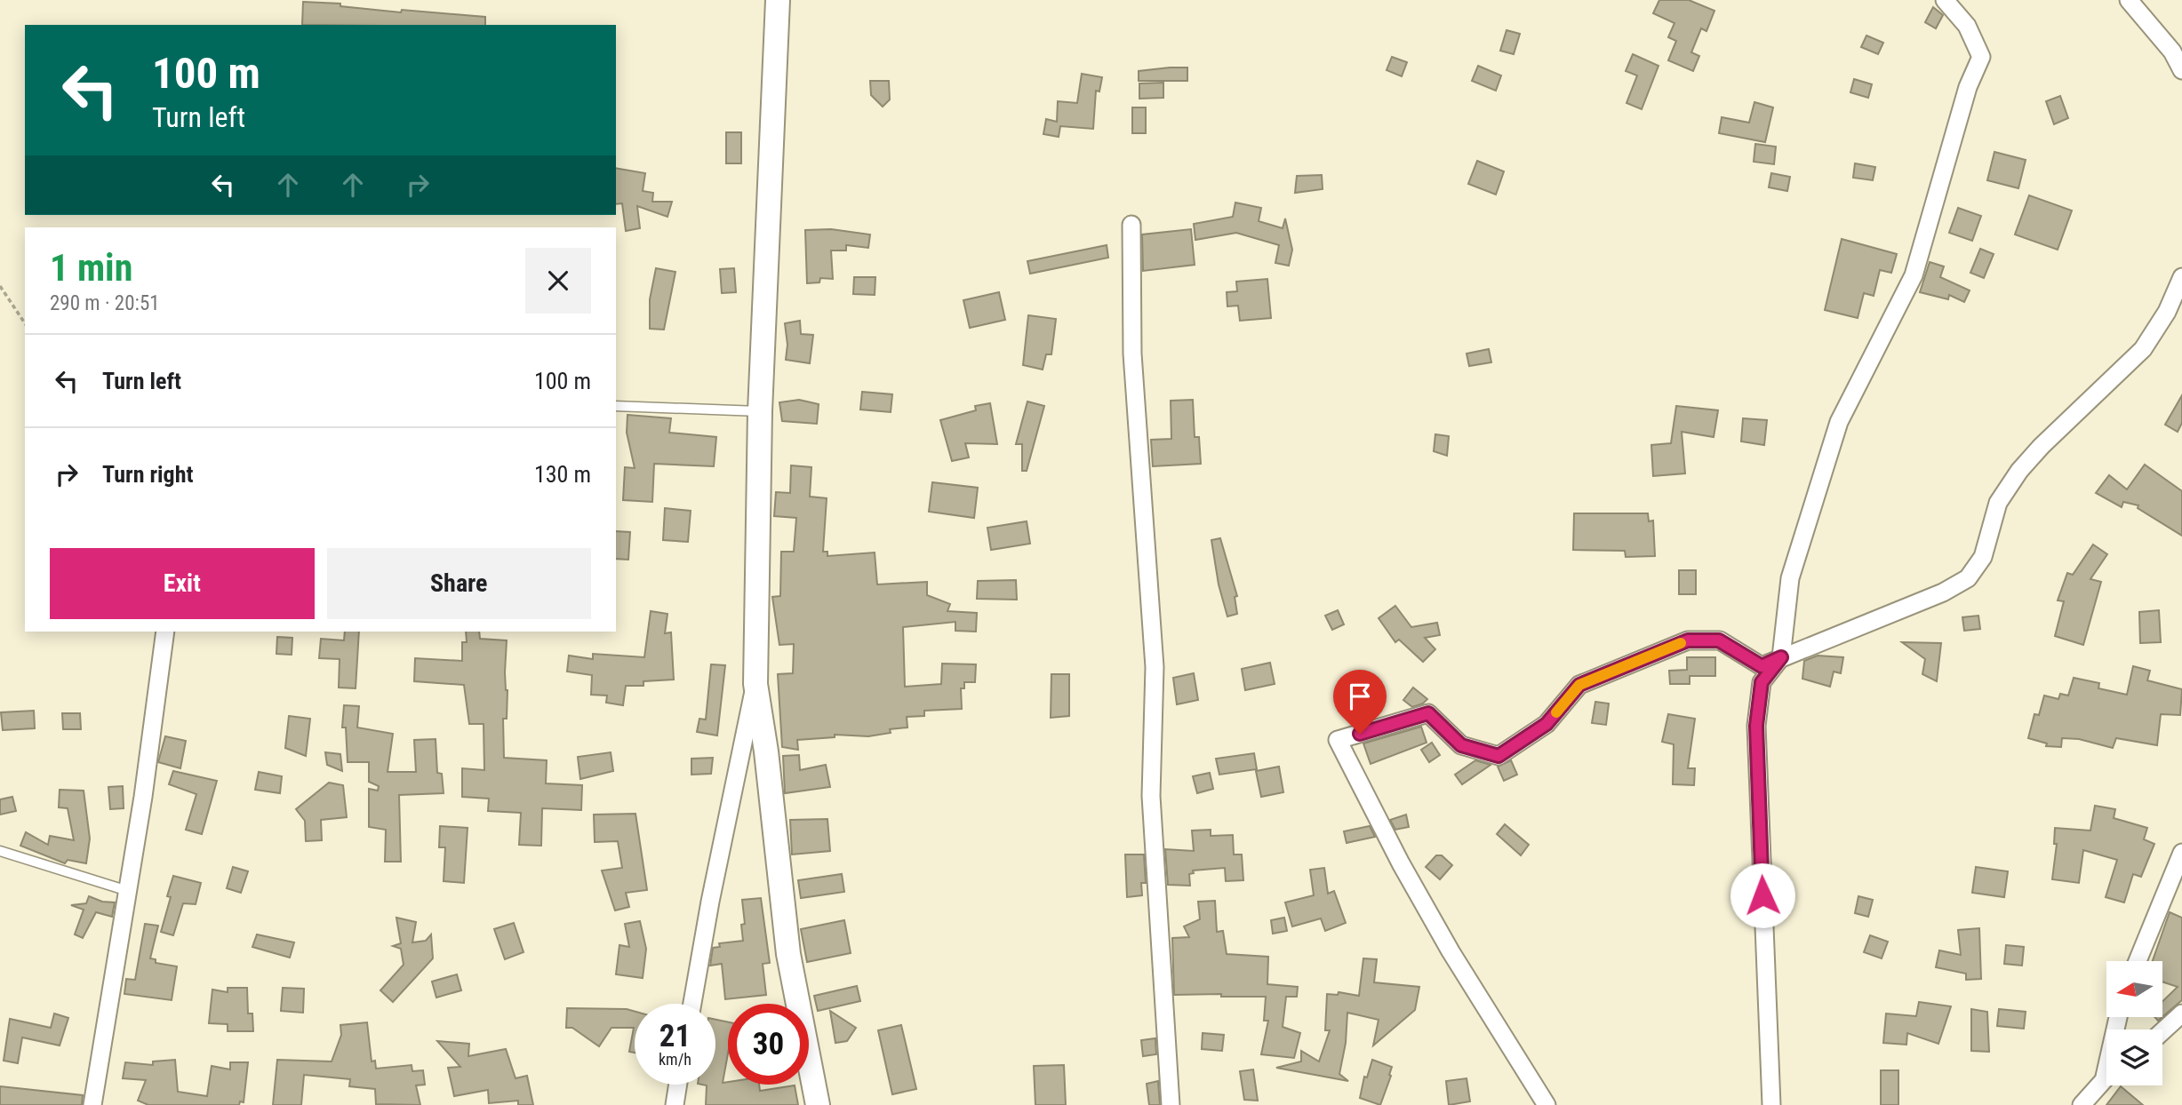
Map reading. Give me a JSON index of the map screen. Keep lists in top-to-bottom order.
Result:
{
  "north": "left",
  "page": {
    "turn": ["100 m", "Turn left"],
    "heading": ["1 min", "290 m · 20:51"],
    "list": [
      {
        "name": "Turn left",
        "value": "100 m"
      },
      {
        "name": "Turn right",
        "value": "130 m"
      }
    ],
    "buttons": ["Exit", "Share"],
    "speed": "21 km/h",
    "limit": "30"
  }
}
